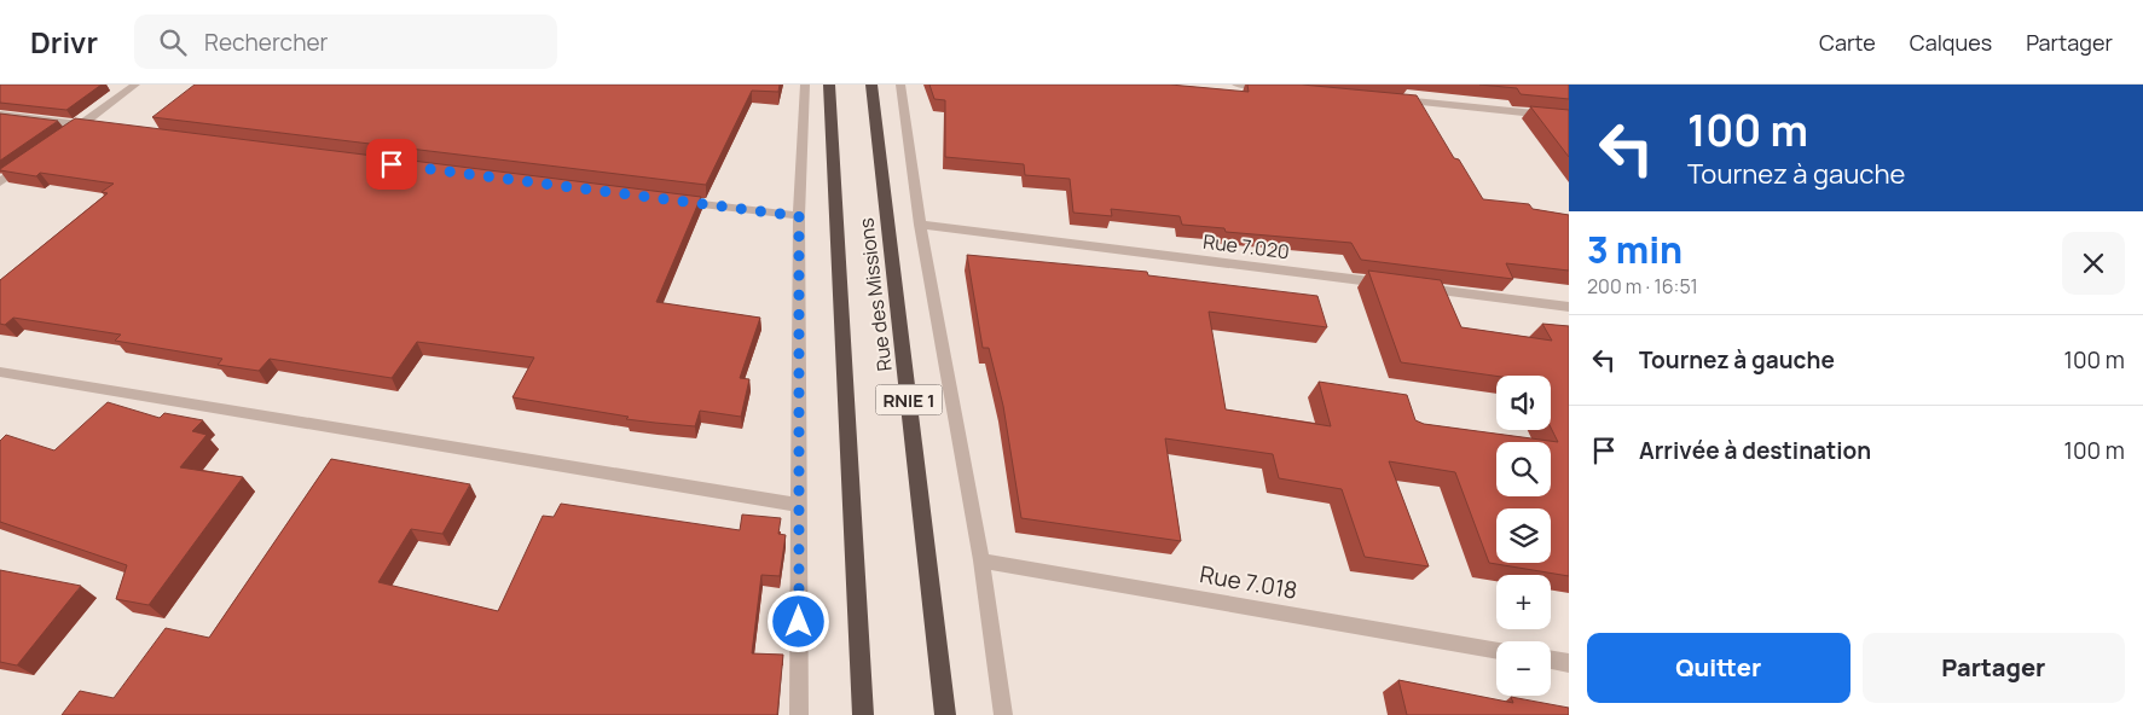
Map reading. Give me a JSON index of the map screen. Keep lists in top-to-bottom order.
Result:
{
  "streets": {
    "highway": ["Rue des Missions", "RNIE 1"],
    "street": ["Rue 7.020", "Rue 7.018"]
  },
  "page": {
    "header": "Drivr",
    "search": "Rechercher",
    "nav": ["Carte", "Calques", "Partager"],
    "turn": ["100 m", "Tournez à gauche"],
    "heading": ["3 min", "200 m · 16:51"],
    "list": [
      {
        "name": "Tournez à gauche",
        "value": "100 m"
      },
      {
        "name": "Arrivée à destination",
        "value": "100 m"
      }
    ],
    "map_buttons": ["+", "−"],
    "buttons": ["Quitter", "Partager"]
  }
}
